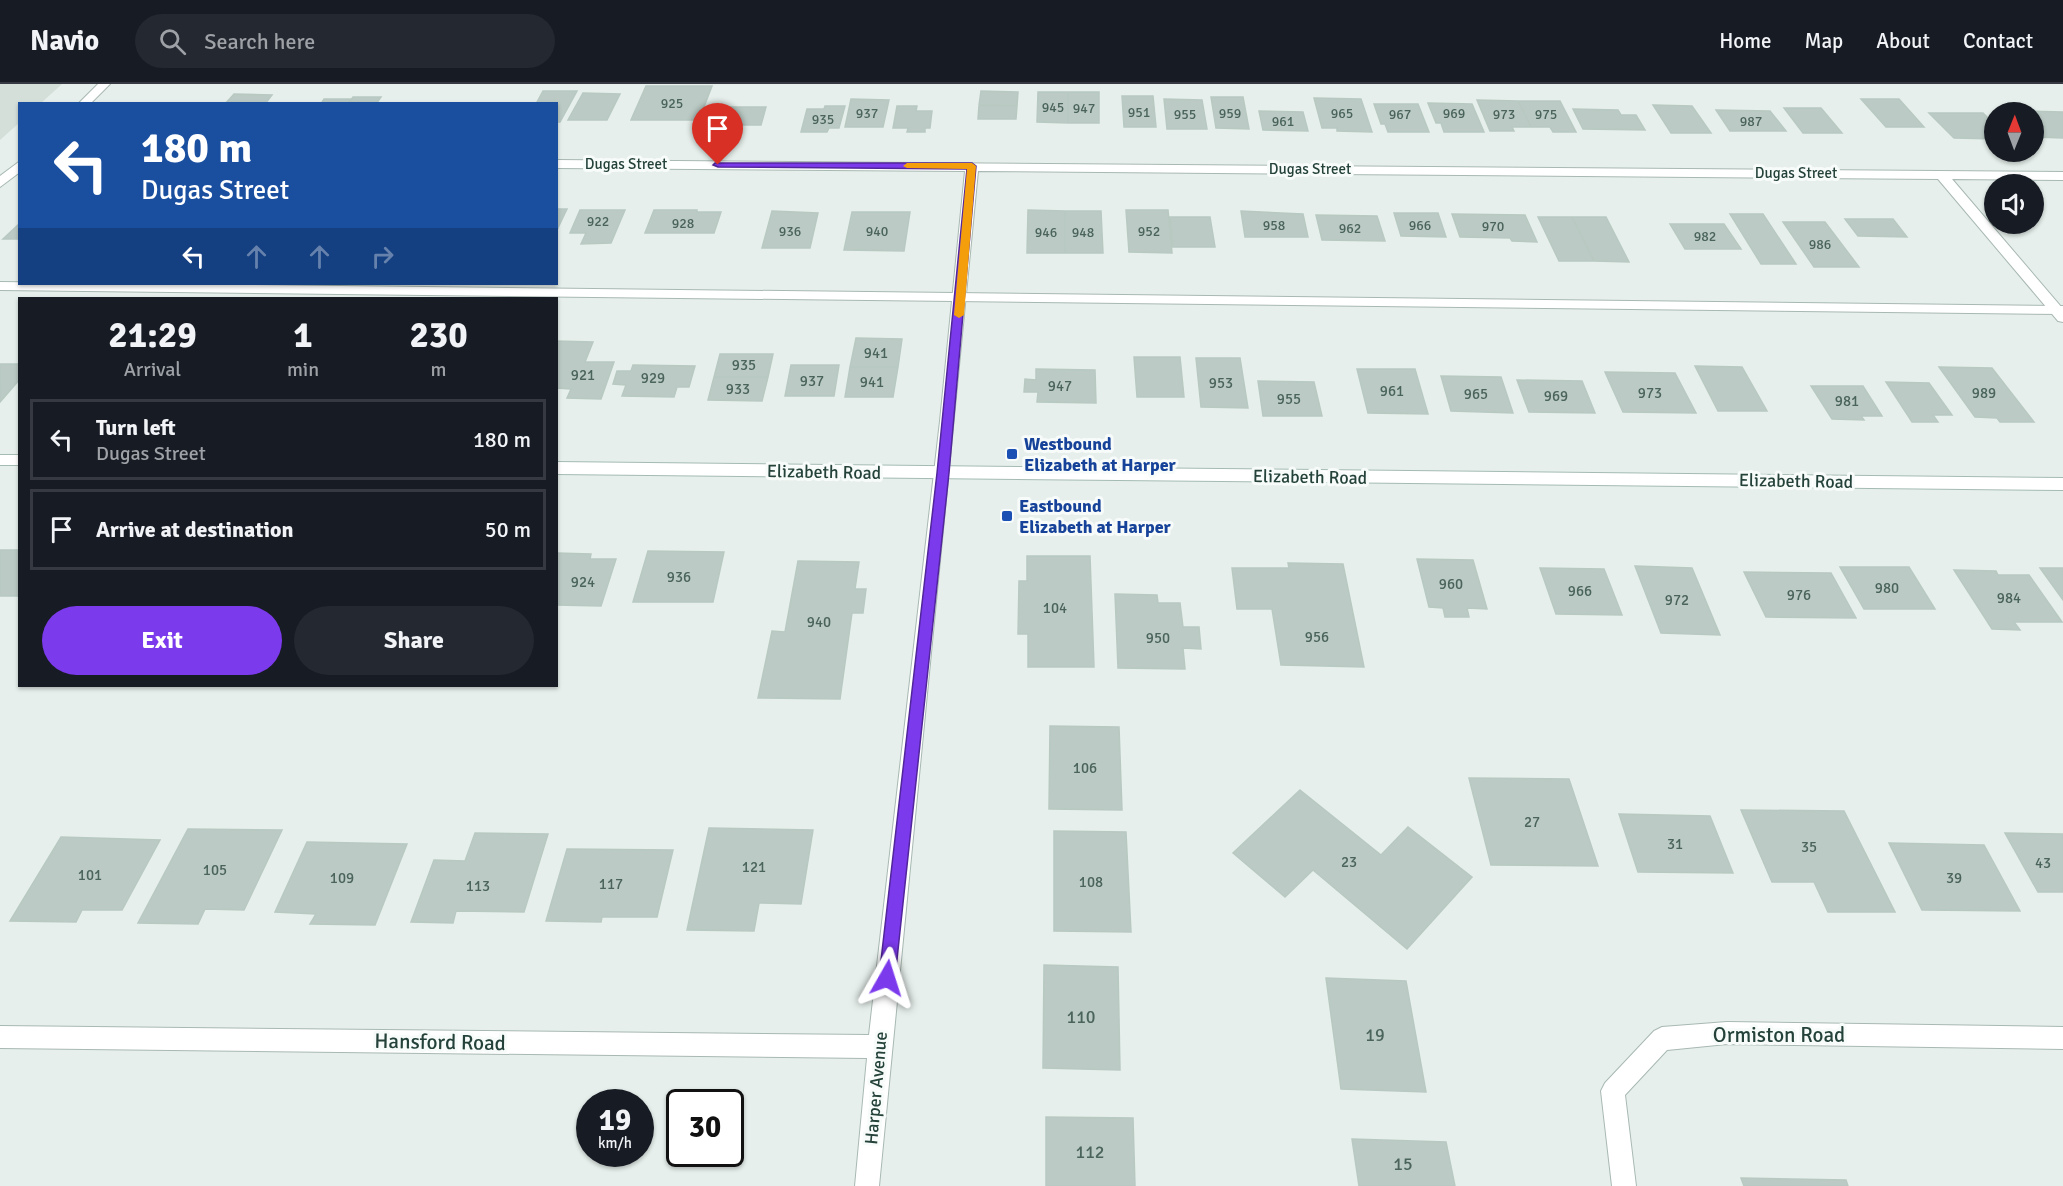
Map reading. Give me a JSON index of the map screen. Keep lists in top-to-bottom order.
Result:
{
  "streets": {
    "street": [
      "Dugas Street",
      "Elizabeth Road",
      "Ormiston Road",
      "Hansford Road",
      "Harper Avenue"
    ]
  },
  "crossings": [
    ["Dugas Street", "Harper Avenue"],
    ["Elizabeth Road", "Harper Avenue"],
    ["Hansford Road", "Harper Avenue"]
  ],
  "places": {
    "transit": ["Westbound Elizabeth at Harper", "Eastbound Elizabeth at Harper"]
  },
  "house_numbers": [
    "925",
    "945",
    "947",
    "951",
    "937",
    "959",
    "965",
    "969",
    "955",
    "967",
    "973",
    "975",
    "935",
    "961",
    "987",
    "922",
    "928",
    "958",
    "966",
    "970",
    "962",
    "936",
    "940",
    "952",
    "946",
    "948",
    "982",
    "986",
    "941",
    "935",
    "921",
    "929",
    "937",
    "941",
    "953",
    "947",
    "933",
    "961",
    "973",
    "989",
    "965",
    "969",
    "955",
    "981",
    "936",
    "924",
    "960",
    "980",
    "966",
    "976",
    "984",
    "972",
    "104",
    "940",
    "956",
    "950",
    "106",
    "27",
    "31",
    "35",
    "23",
    "43",
    "121",
    "105",
    "101",
    "109",
    "39",
    "108",
    "117",
    "113",
    "110",
    "19",
    "112",
    "15"
  ],
  "north": "top",
  "page": {
    "header": "Navio",
    "search": "Search here",
    "nav": [
      "Home",
      "Map",
      "About",
      "Contact"
    ],
    "turn": ["180 m", "Dugas Street"],
    "eta": [
      "21:29",
      "Arrival",
      "1",
      "min",
      "230",
      "m"
    ],
    "list": [
      {
        "name": "Turn left",
        "note": "Dugas Street",
        "value": "180 m"
      },
      {
        "name": "Arrive at destination",
        "value": "50 m"
      }
    ],
    "buttons": ["Exit", "Share"],
    "speed": "19 km/h",
    "limit": "30"
  }
}
